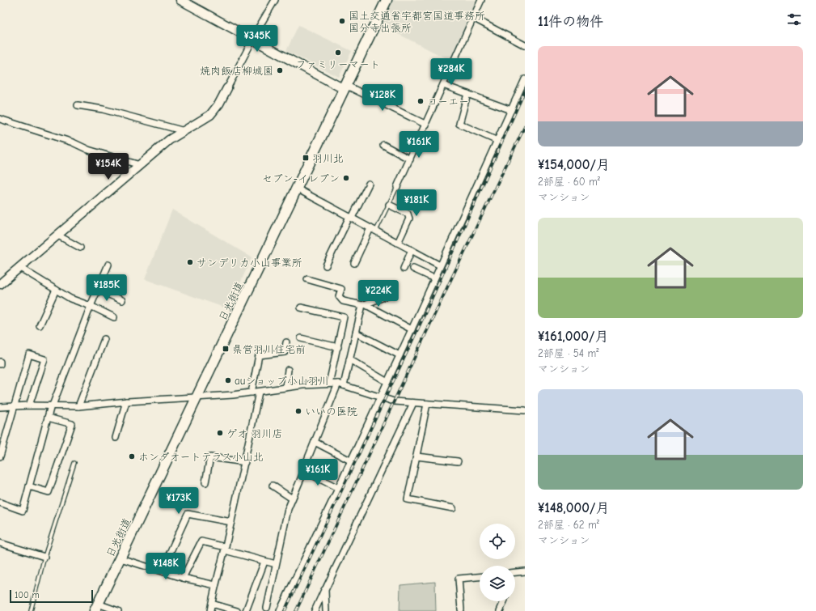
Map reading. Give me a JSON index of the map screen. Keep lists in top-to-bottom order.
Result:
{
  "streets": {
    "highway": ["日光街道"]
  },
  "places": {
    "other": [
      "国土交通省宇都宮国道事務所 国分寺出張所",
      "ファミリーマート",
      "焼肉飯店柳城園",
      "コーエー",
      "セブン-イレブン",
      "サンデリカ小山事業所",
      "auショップ小山羽川",
      "いいの医院",
      "ゲオ 羽川店",
      "ホンダオートテラス小山北"
    ],
    "transit": ["羽川北", "県営羽川住宅前"]
  },
  "scale_bar": "100 m",
  "page": {
    "heading": "11件の物件",
    "price": [
      "¥345K",
      "¥284K",
      "¥128K",
      "¥161K",
      "¥154K",
      "¥181K",
      "¥185K",
      "¥224K",
      "¥161K",
      "¥173K",
      "¥148K"
    ],
    "list": [
      {
        "name": "¥154,000/月",
        "note": "2部屋 · 60 m² · マンション"
      },
      {
        "name": "¥161,000/月",
        "note": "2部屋 · 54 m² · マンション"
      },
      {
        "name": "¥148,000/月",
        "note": "2部屋 · 62 m² · マンション"
      }
    ],
    "scale": "100 m"
  }
}
